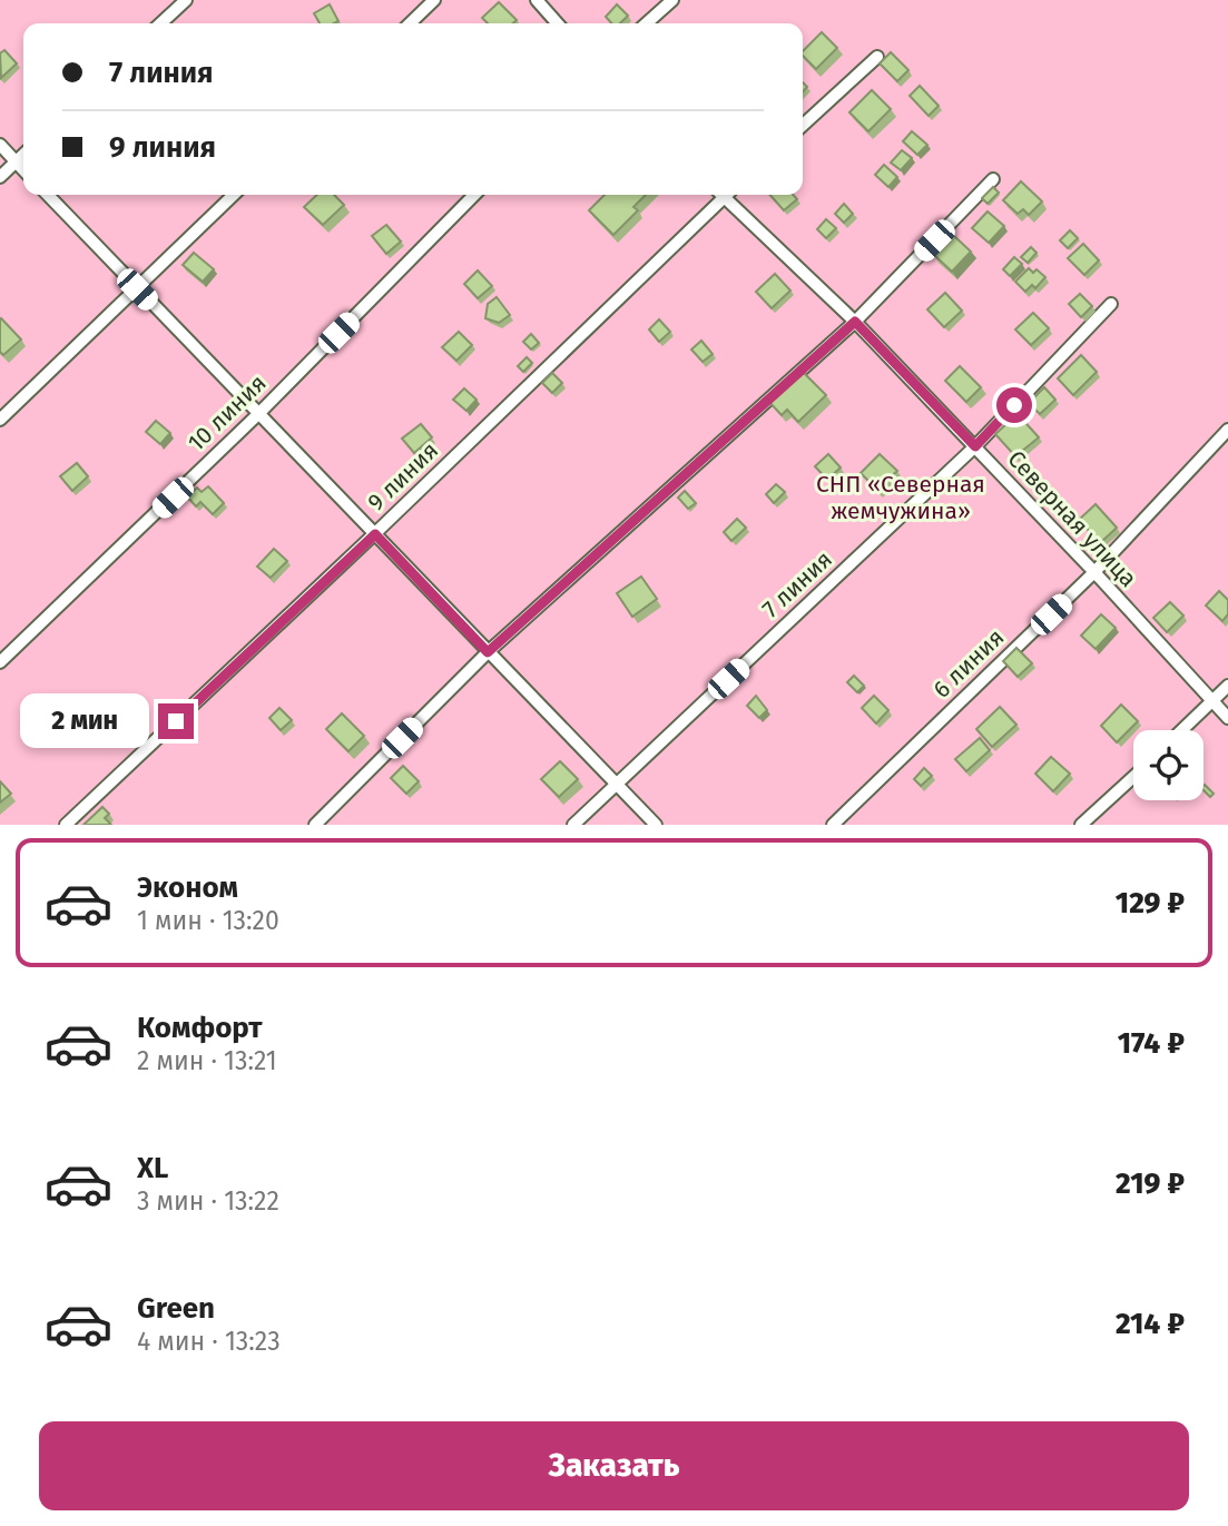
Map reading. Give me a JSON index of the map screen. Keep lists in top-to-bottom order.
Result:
{
  "streets": {
    "street": [
      "10 линия",
      "9 линия",
      "Северная улица",
      "7 линия",
      "6 линия"
    ]
  },
  "crossings": [
    ["Северная улица", "7 линия"],
    ["Северная улица", "6 линия"]
  ],
  "parks": ["СНП «Северная жемчужина»"],
  "page": {
    "banner": ["7 линия", "9 линия"],
    "bubble": "2 мин",
    "list": [
      {
        "name": "Эконом",
        "note": "1 мин · 13:20",
        "value": "129 ₽"
      },
      {
        "name": "Комфорт",
        "note": "2 мин · 13:21",
        "value": "174 ₽"
      },
      {
        "name": "XL",
        "note": "3 мин · 13:22",
        "value": "219 ₽"
      },
      {
        "name": "Green",
        "note": "4 мин · 13:23",
        "value": "214 ₽"
      }
    ],
    "buttons": "Заказать"
  }
}
